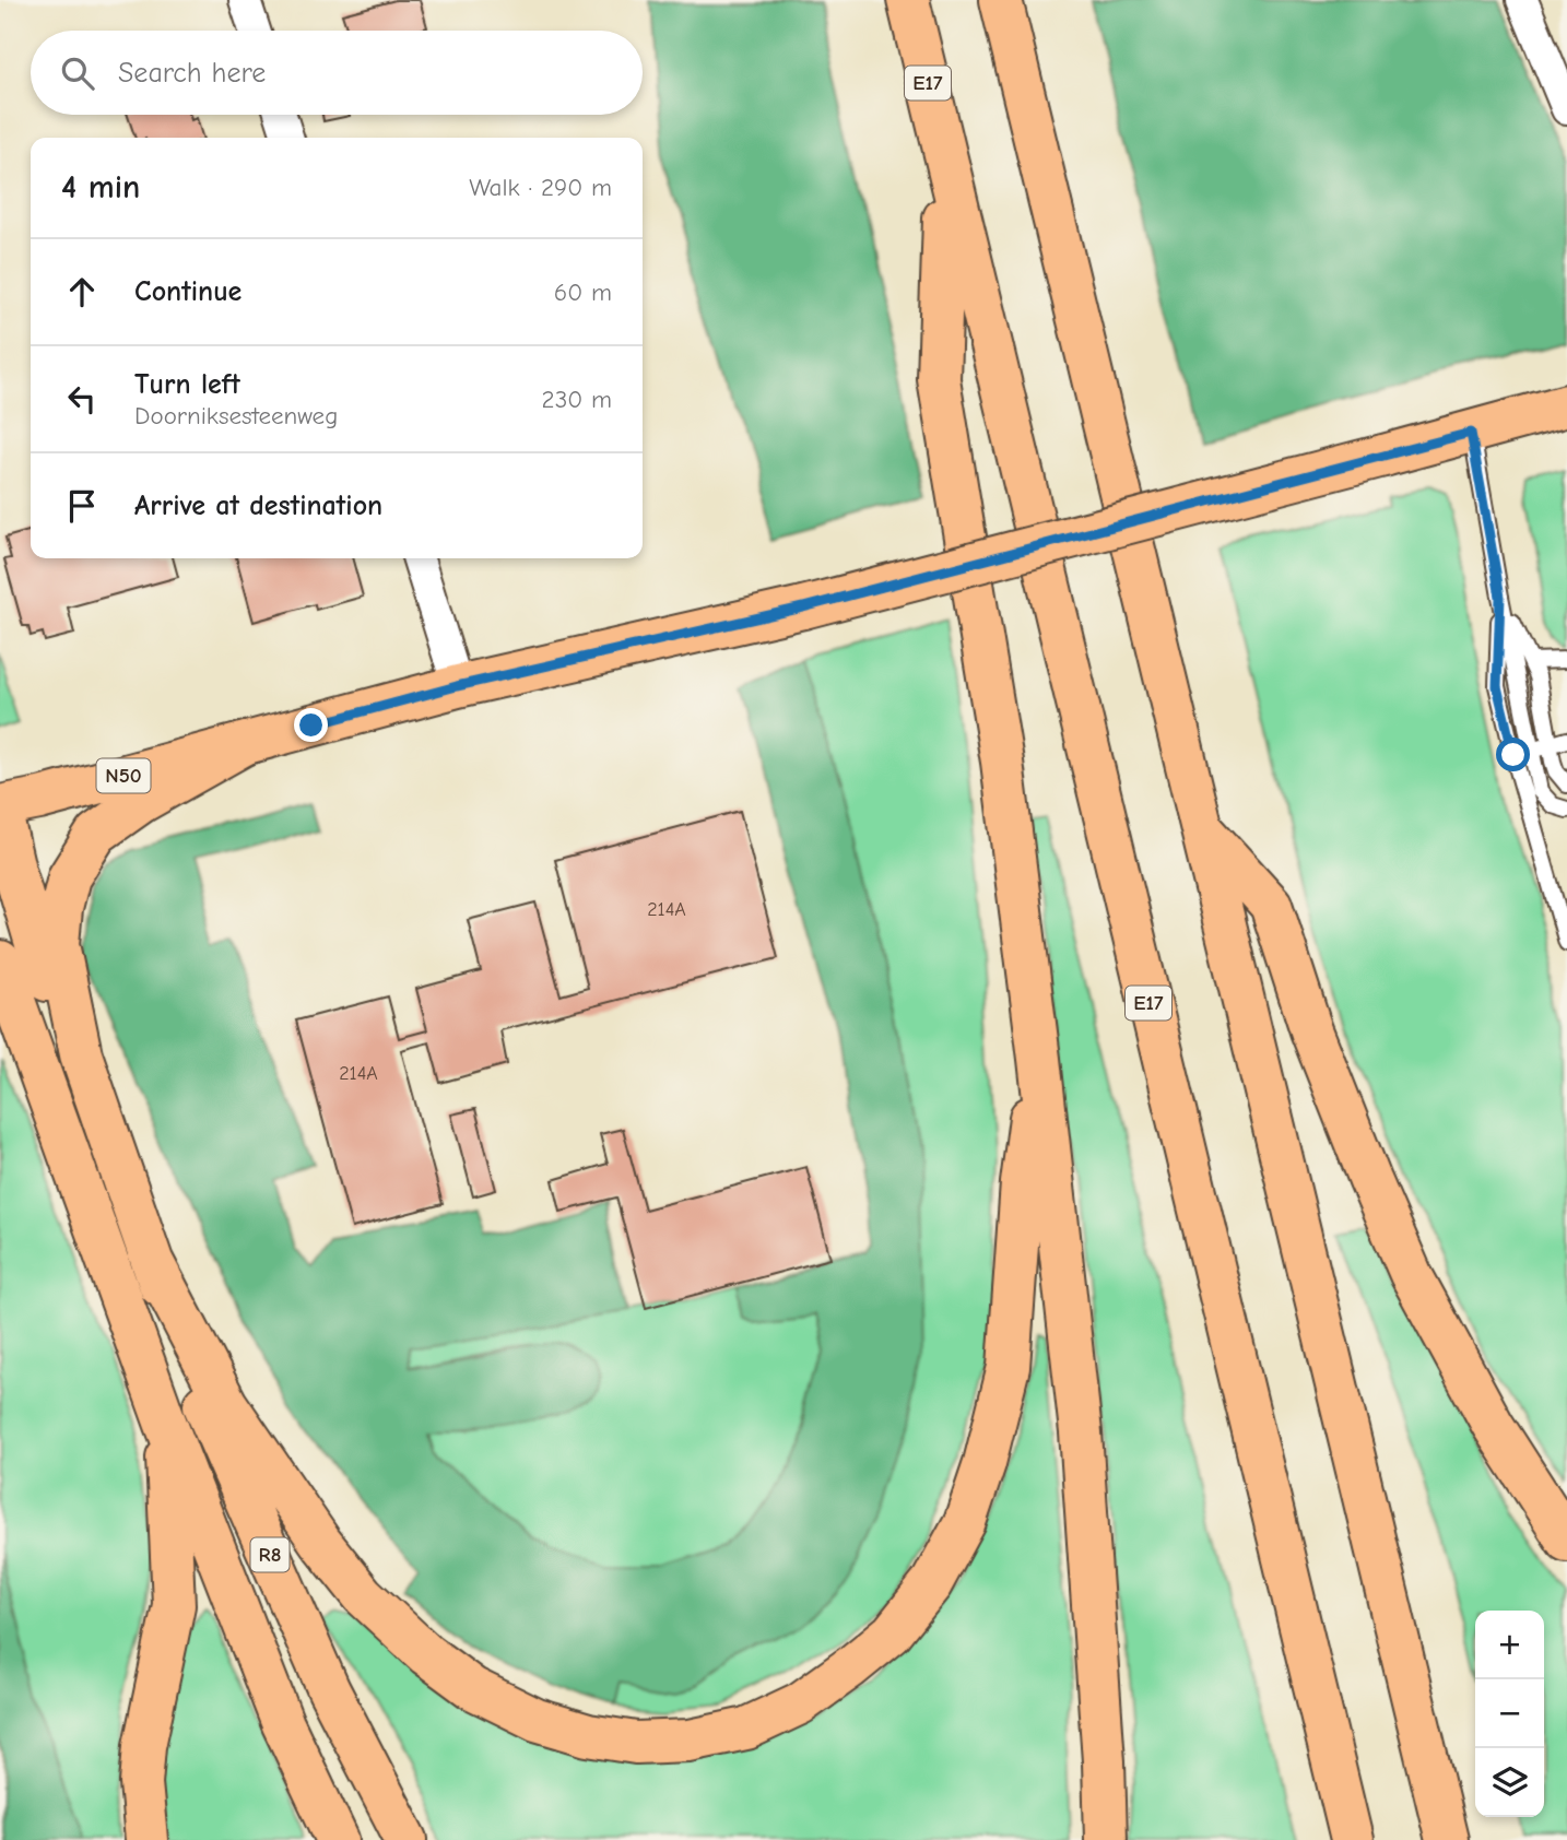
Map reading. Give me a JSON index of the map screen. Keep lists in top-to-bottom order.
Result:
{
  "streets": {
    "main road": ["E17", "N50", "R8"]
  },
  "crossings": [
    ["N50", "R8"]
  ],
  "house_numbers": ["214A", "214A"],
  "page": {
    "search": "Search here",
    "heading": ["4 min", "Walk · 290 m"],
    "list": [
      ["Continue", "60 m"],
      ["Turn left", "Doorniksesteenweg", "230 m"],
      "Arrive at destination"
    ],
    "map_buttons": ["+", "−"]
  }
}
